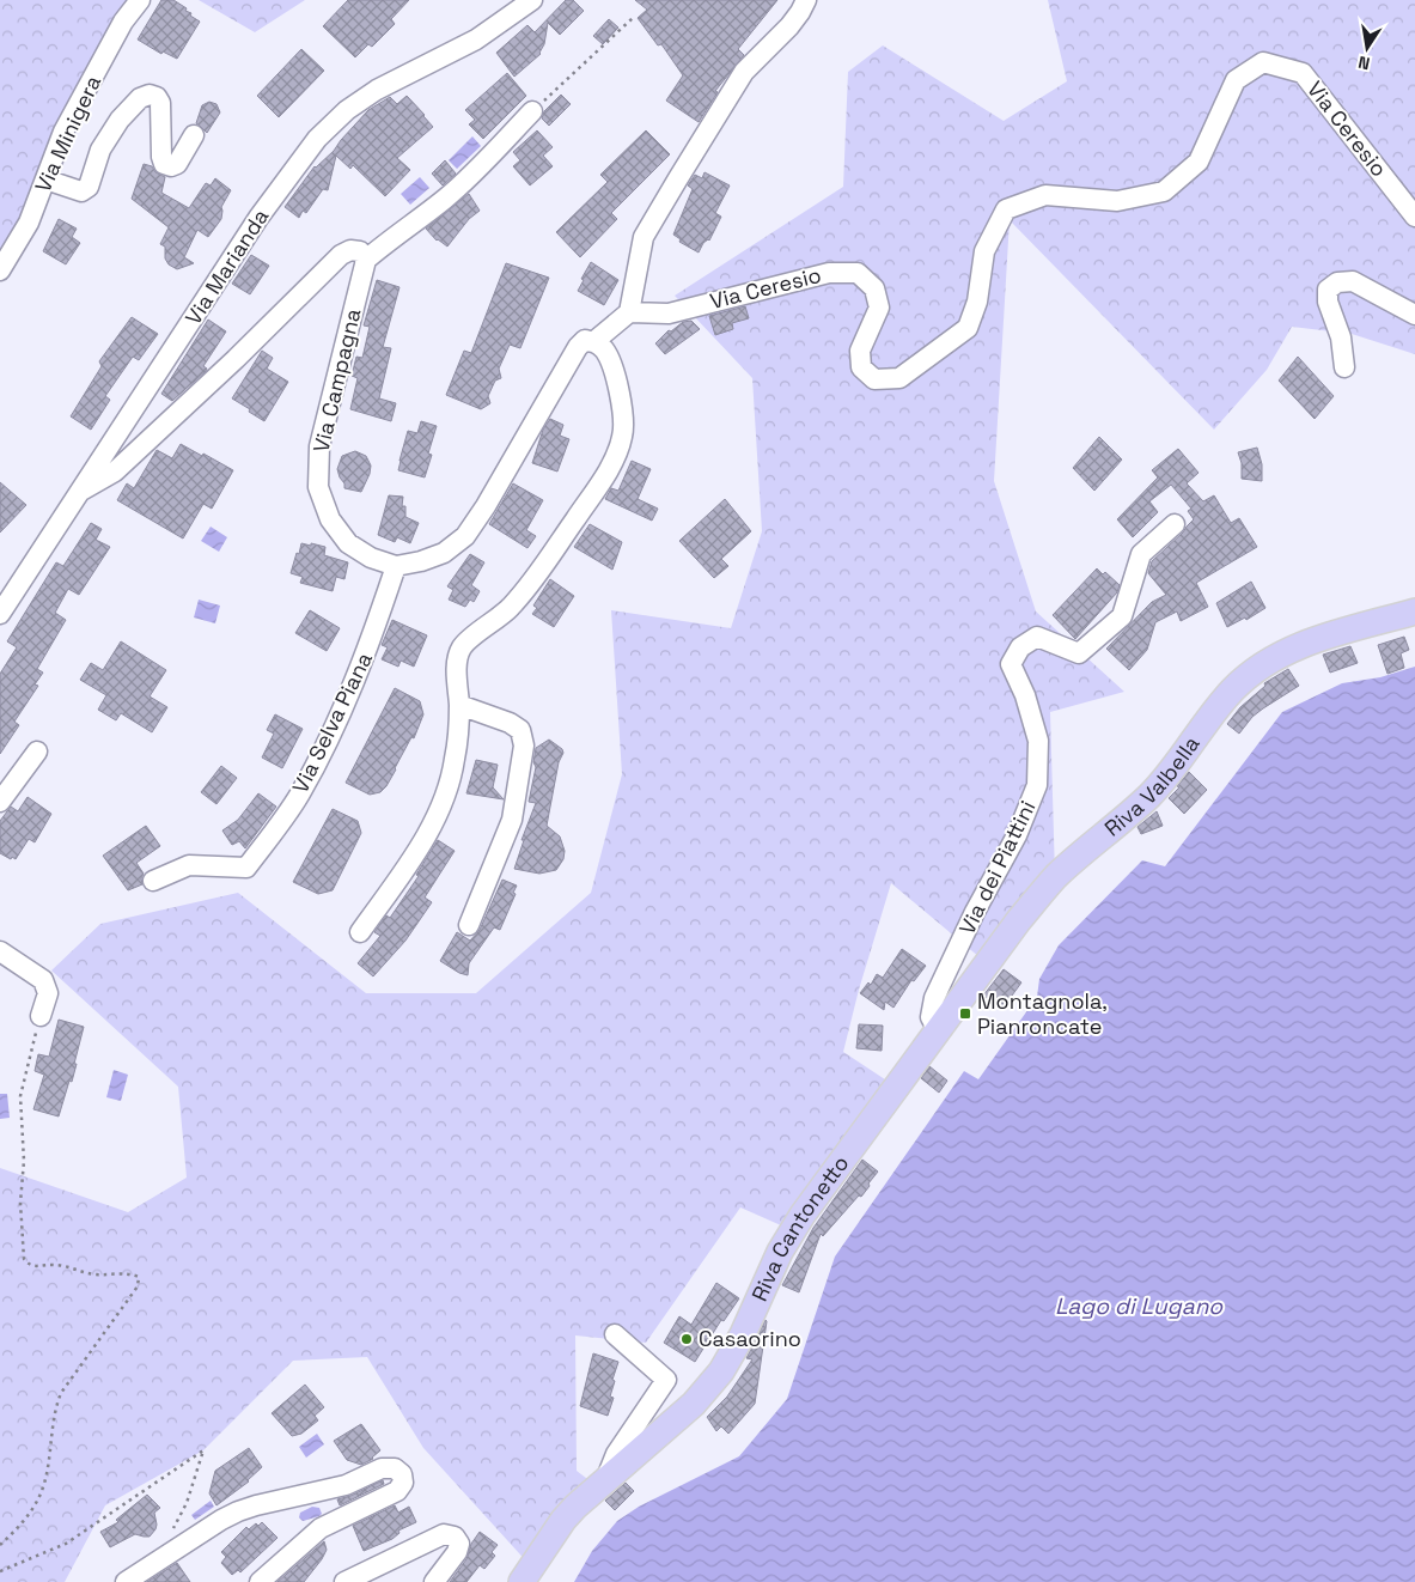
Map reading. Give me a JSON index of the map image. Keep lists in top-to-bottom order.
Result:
{
  "streets": {
    "main road": ["Riva Valbella", "Riva Cantonetto"],
    "street": [
      "Via Ceresio",
      "Via Minigera",
      "Via Marianda",
      "Via Campagna",
      "Via Selva Piana",
      "Via dei Piattini"
    ]
  },
  "crossings": [
    ["Via Campagna", "Via Selva Piana"],
    ["Riva Valbella", "Via dei Piattini"],
    ["Riva Valbella", "Riva Cantonetto"],
    ["Via dei Piattini", "Riva Cantonetto"]
  ],
  "water": ["Lago di Lugano"],
  "places": {
    "transit": ["Montagnola, Pianroncate"],
    "other": ["Casaorino"]
  },
  "north": "bottom"
}
